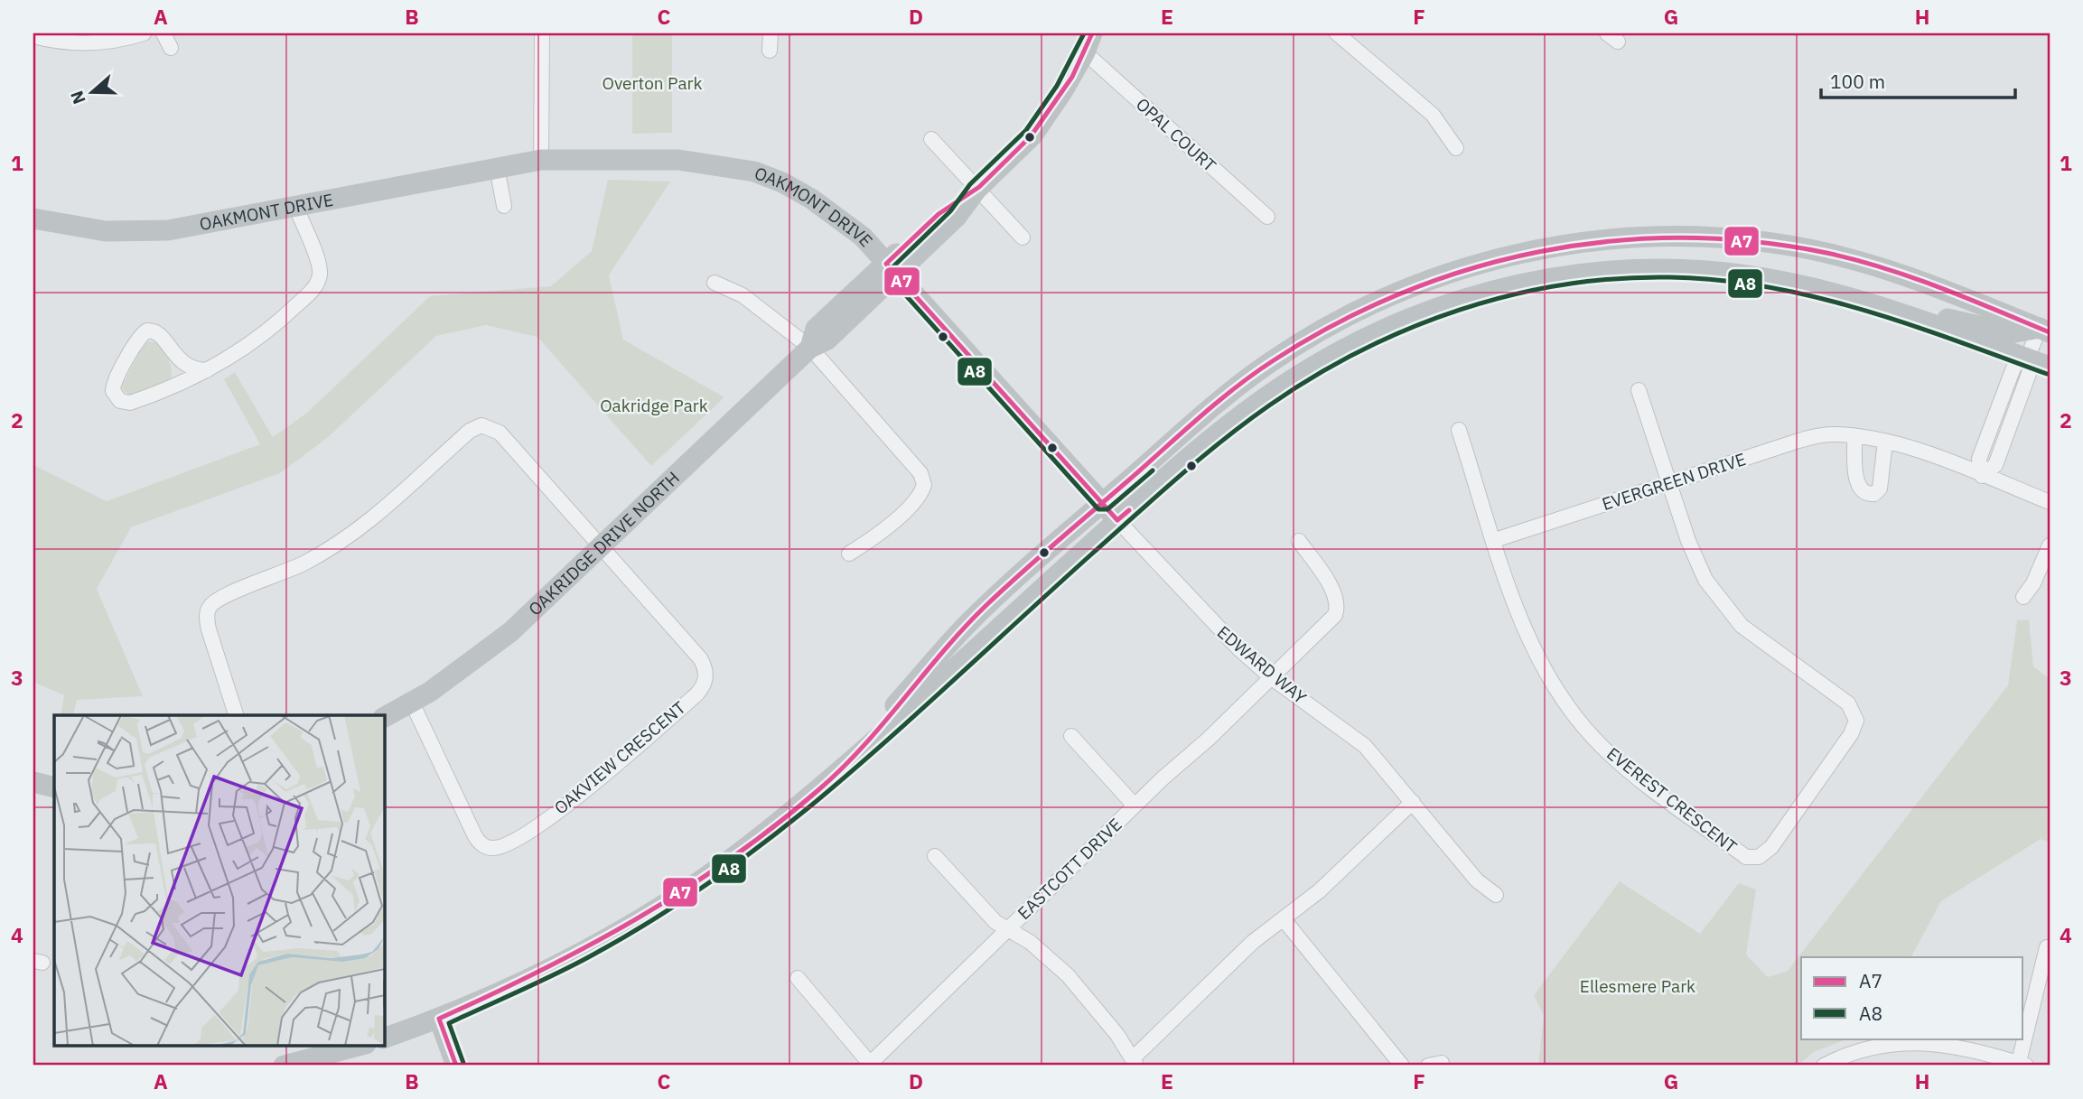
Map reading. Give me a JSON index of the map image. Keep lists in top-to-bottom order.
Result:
{
  "streets": {
    "main road": ["OAKMONT DRIVE", "OAKRIDGE DRIVE NORTH"],
    "street": [
      "OPAL COURT",
      "EVERGREEN DRIVE",
      "EDWARD WAY",
      "OAKVIEW CRESCENT",
      "EVEREST CRESCENT",
      "EASTCOTT DRIVE"
    ]
  },
  "crossings": [
    ["OPAL COURT", "OAKRIDGE DRIVE NORTH"],
    ["OAKMONT DRIVE", "OAKRIDGE DRIVE NORTH"],
    ["OAKMONT DRIVE", "EDWARD WAY"],
    ["EVERGREEN DRIVE", "EVEREST CRESCENT"],
    ["OAKRIDGE DRIVE NORTH", "OAKVIEW CRESCENT"],
    ["EDWARD WAY", "EASTCOTT DRIVE"]
  ],
  "parks": ["Overton Park", "Oakridge Park", "Ellesmere Park"],
  "lines": ["transit line A7", "transit line A8"],
  "legend": ["A7", "A8"],
  "scale_bar": "100 m",
  "north": "left",
  "grid": {
    "columns": [
      "A",
      "B",
      "C",
      "D",
      "E",
      "F",
      "G",
      "H"
    ],
    "rows": [
      "1",
      "2",
      "3",
      "4"
    ]
  }
}
